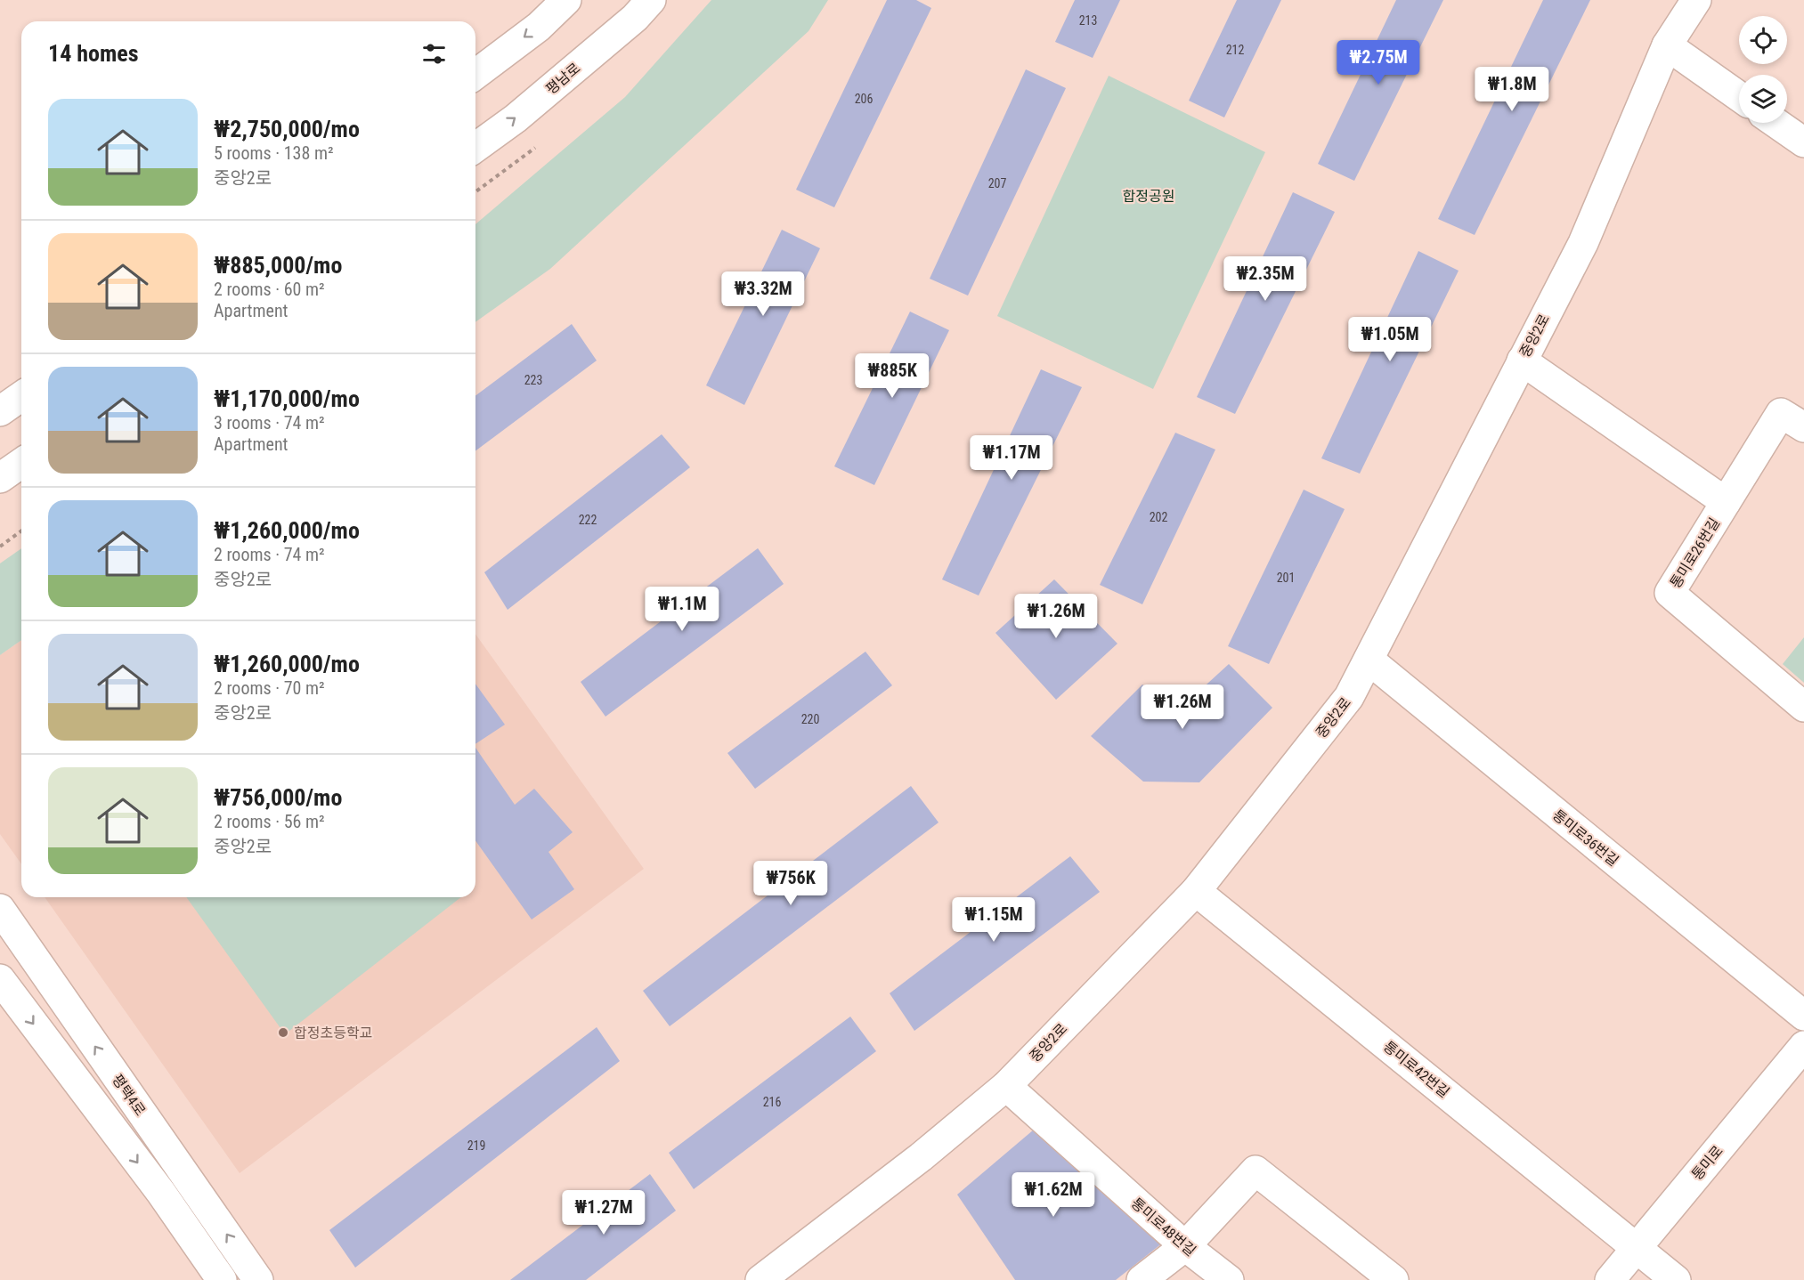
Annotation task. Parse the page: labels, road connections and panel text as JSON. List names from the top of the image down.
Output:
{
  "streets": {
    "street": [
      "평남로",
      "중앙2로",
      "통미로26번길",
      "통미로36번길",
      "통미로42번길",
      "평택4로",
      "통미로",
      "통미로48번길"
    ]
  },
  "crossings": [
    ["중앙2로", "통미로36번길"],
    ["중앙2로", "통미로42번길"],
    ["중앙2로", "통미로48번길"],
    ["통미로42번길", "통미로"]
  ],
  "parks": ["합정공원"],
  "places": ["합정초등학교"],
  "house_numbers": [
    "213",
    "212",
    "206",
    "207",
    "223",
    "202",
    "222",
    "201",
    "220",
    "216",
    "219"
  ],
  "page": {
    "heading": "14 homes",
    "price": [
      "₩2.75M",
      "₩1.8M",
      "₩2.35M",
      "₩3.32M",
      "₩1.05M",
      "₩885K",
      "₩1.17M",
      "₩1.1M",
      "₩1.26M",
      "₩1.26M",
      "₩756K",
      "₩1.15M",
      "₩1.62M",
      "₩1.27M"
    ],
    "list": [
      {
        "name": "₩2,750,000/mo",
        "note": "5 rooms · 138 m² · 중앙2로"
      },
      {
        "name": "₩885,000/mo",
        "note": "2 rooms · 60 m² · Apartment"
      },
      {
        "name": "₩1,170,000/mo",
        "note": "3 rooms · 74 m² · Apartment"
      },
      {
        "name": "₩1,260,000/mo",
        "note": "2 rooms · 74 m² · 중앙2로"
      },
      {
        "name": "₩1,260,000/mo",
        "note": "2 rooms · 70 m² · 중앙2로"
      },
      {
        "name": "₩756,000/mo",
        "note": "2 rooms · 56 m² · 중앙2로"
      }
    ]
  }
}
